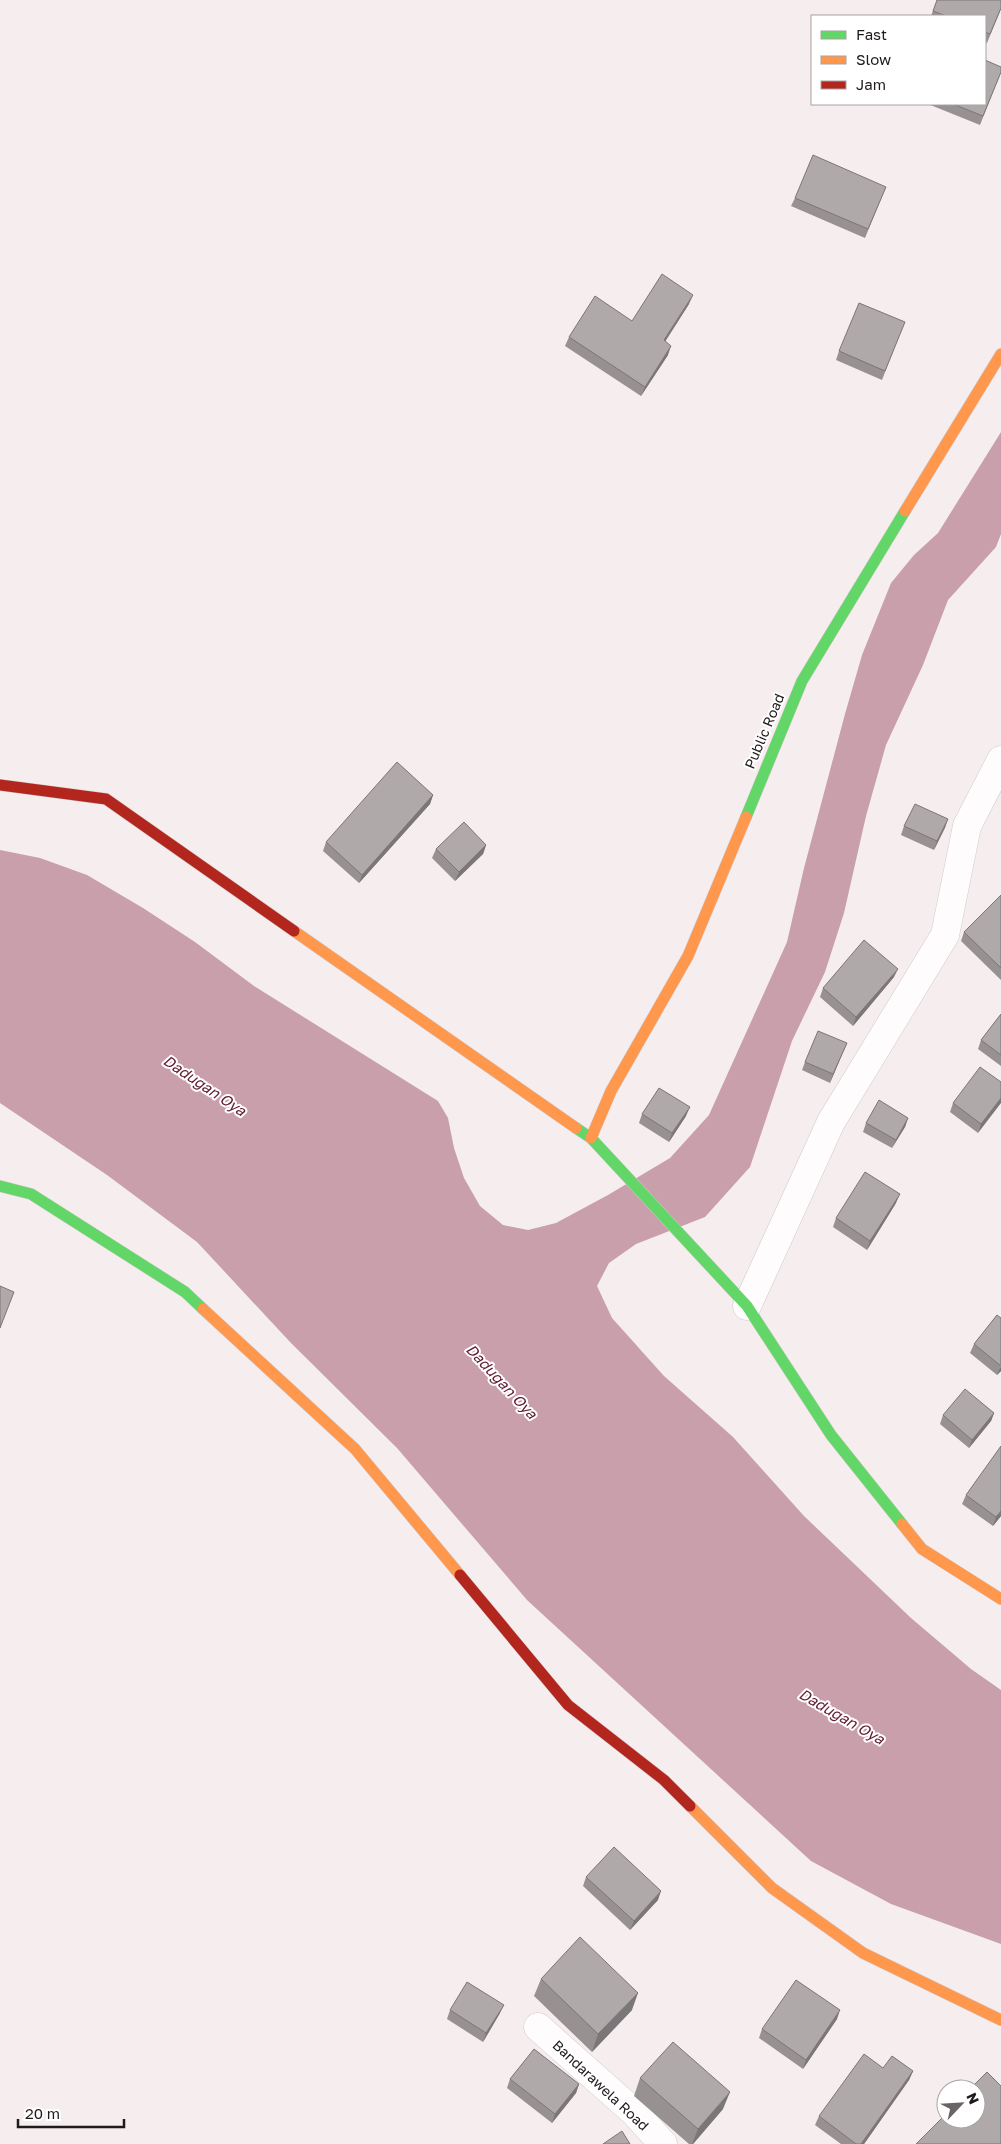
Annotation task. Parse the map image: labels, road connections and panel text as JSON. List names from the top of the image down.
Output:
{
  "streets": {
    "street": ["Public Road", "Bandarawela Road"]
  },
  "water": ["Dadugan Oya"],
  "legend": ["Fast", "Slow", "Jam"],
  "scale_bar": "20 m",
  "north": "top right"
}
